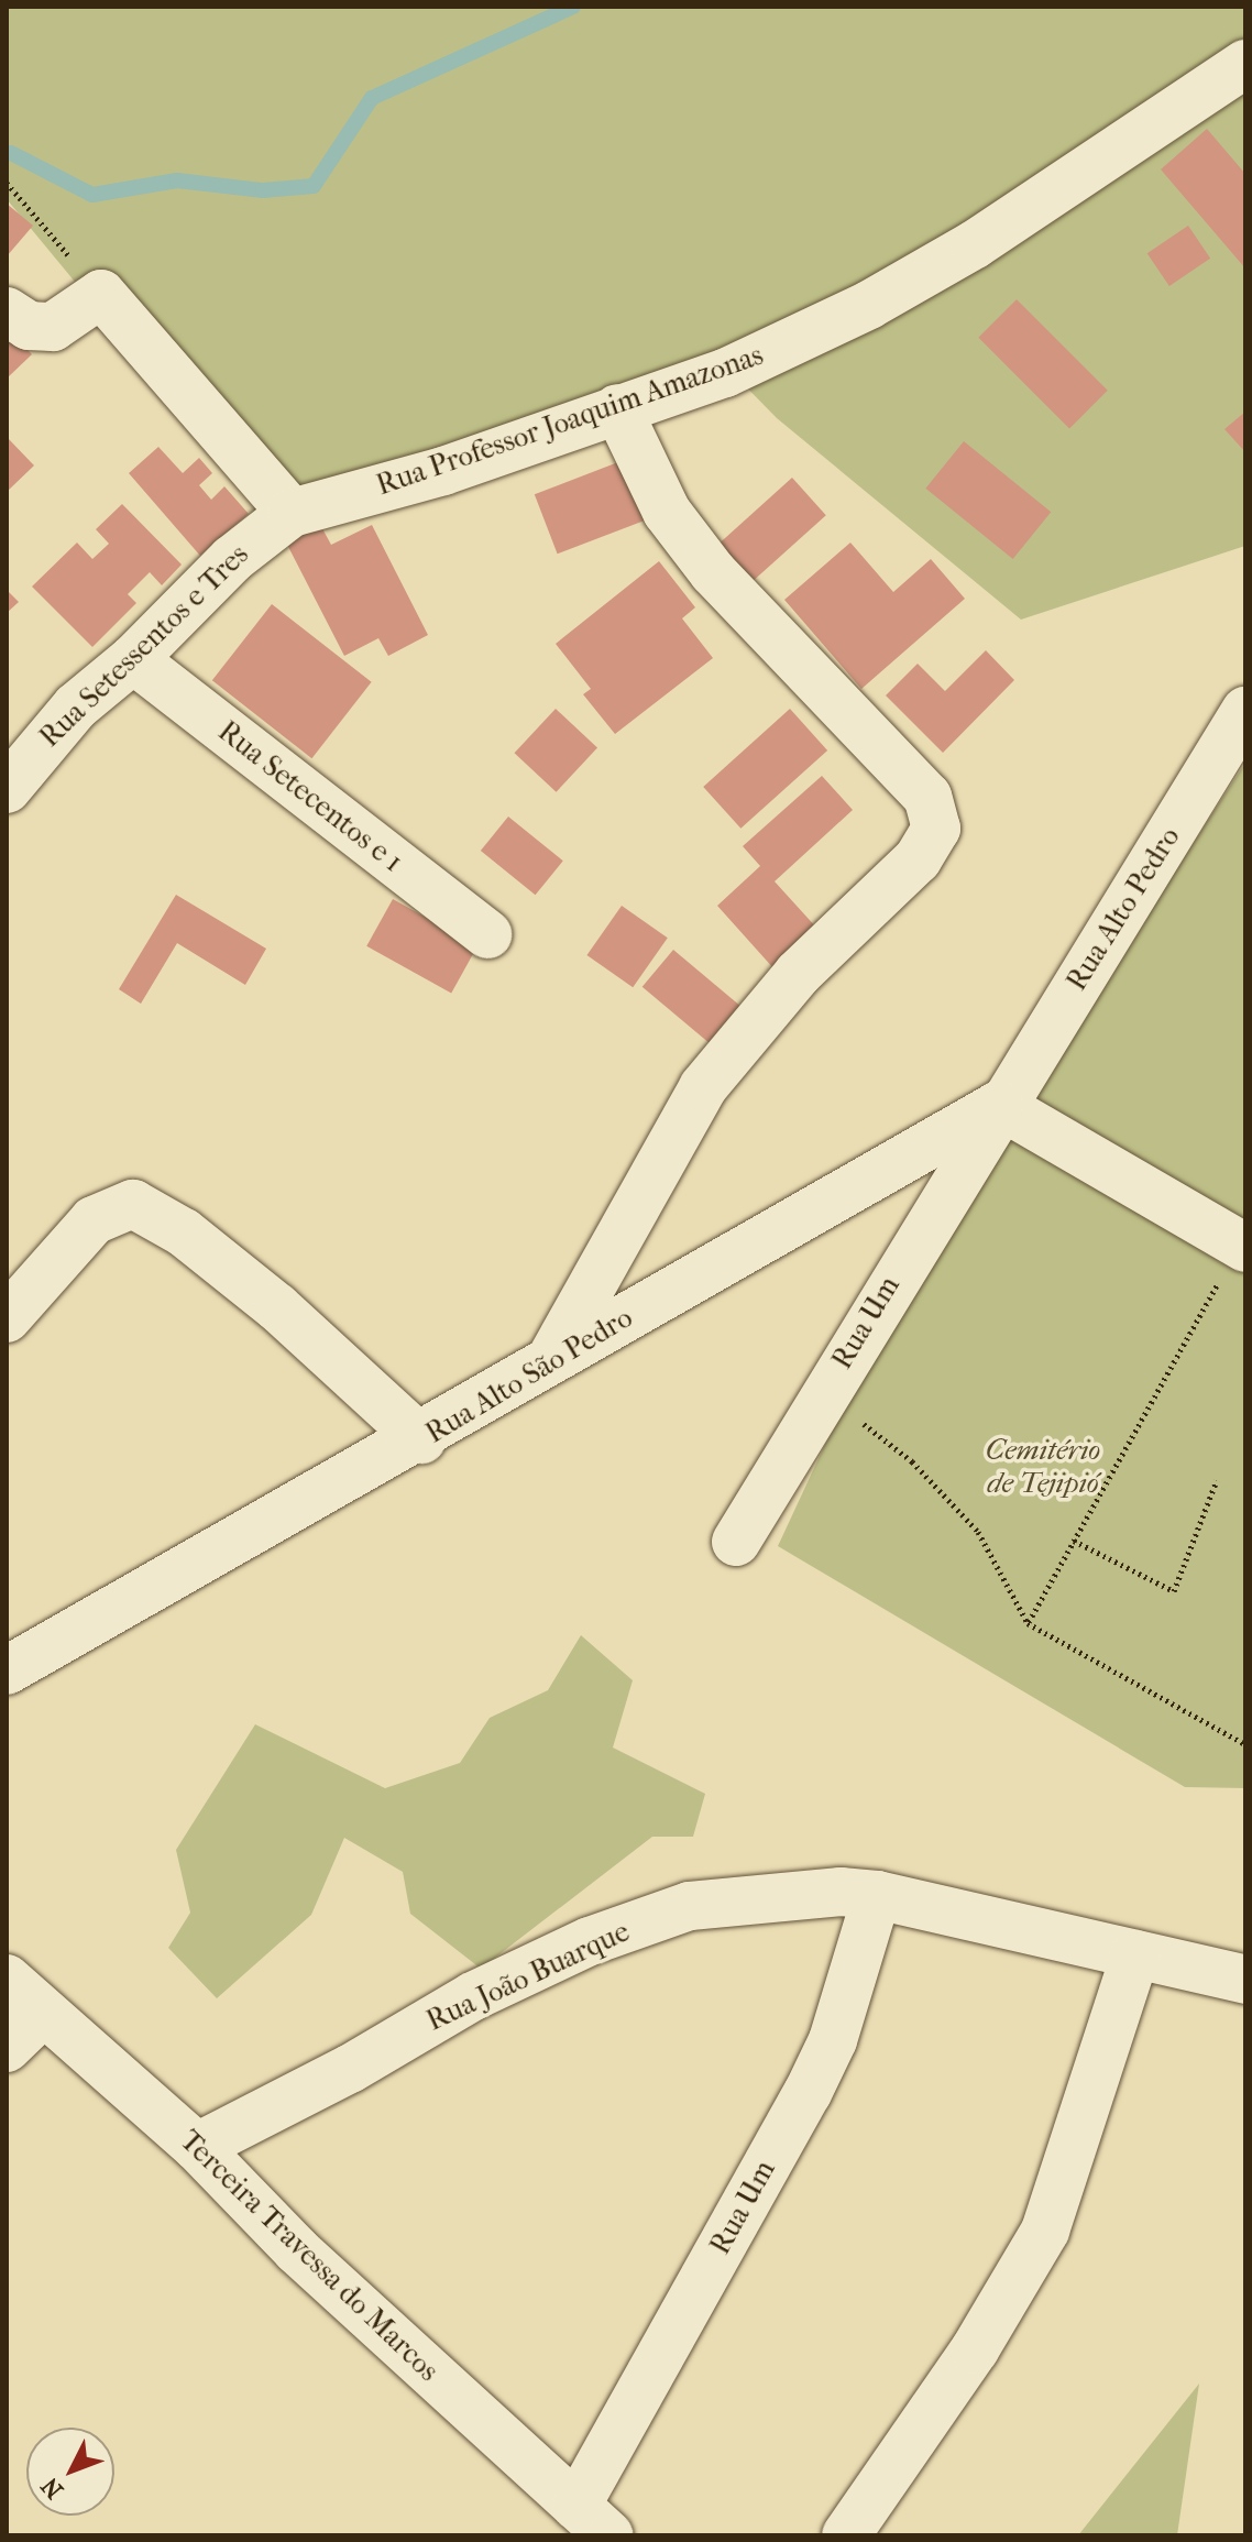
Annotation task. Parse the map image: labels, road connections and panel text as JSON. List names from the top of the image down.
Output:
{
  "streets": {
    "street": [
      "Rua Professor Joaquim Amazonas",
      "Rua Setessentos e Tres",
      "Rua Setecentos e 1",
      "Rua Alto Pedro",
      "Rua Um",
      "Rua Alto São Pedro",
      "Rua João Buarque",
      "Terceira Travessa do Marcos"
    ]
  },
  "crossings": [
    ["Rua Professor Joaquim Amazonas", "Rua Setessentos e Tres"],
    ["Rua Setessentos e Tres", "Rua Setecentos e 1"],
    ["Rua Alto Pedro", "Rua Um"],
    ["Rua Alto Pedro", "Rua Alto São Pedro"],
    ["Rua Um", "Rua Alto São Pedro"],
    ["Rua Um", "Rua João Buarque"],
    ["Rua Um", "Terceira Travessa do Marcos"],
    ["Rua João Buarque", "Terceira Travessa do Marcos"]
  ],
  "parks": ["Cemitério de Tejipió"],
  "north": "bottom left"
}
